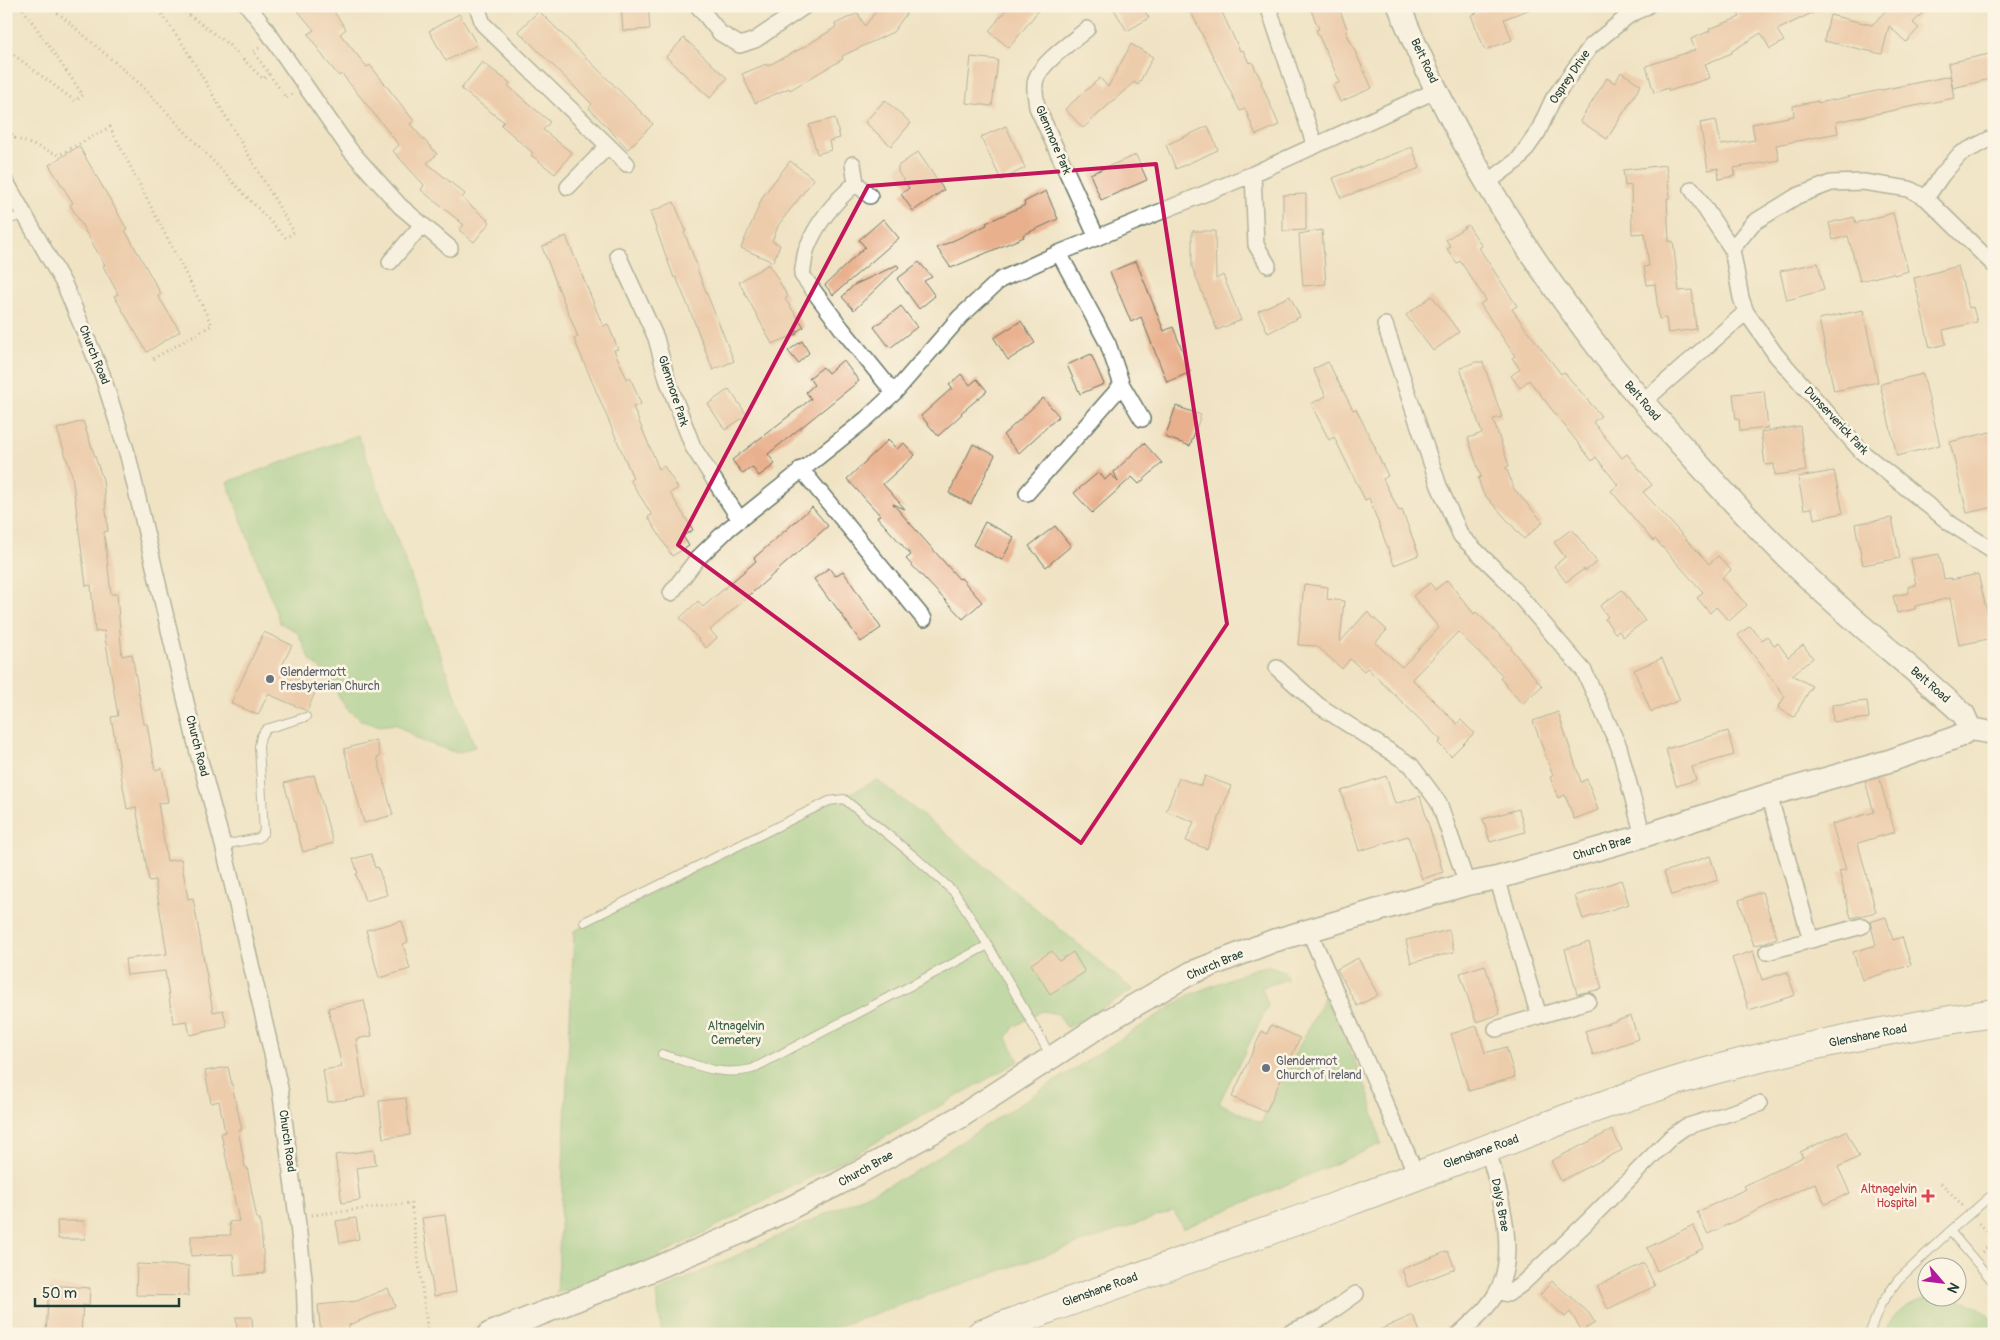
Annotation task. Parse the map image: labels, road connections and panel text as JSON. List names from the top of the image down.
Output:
{
  "streets": {
    "highway": ["Glenshane Road"],
    "main road": ["Belt Road", "Church Brae"],
    "street": [
      "Osprey Drive",
      "Glenmore Park",
      "Church Road",
      "Dunserverick Park",
      "Daly's Brae"
    ]
  },
  "crossings": [
    ["Belt Road", "Osprey Drive"],
    ["Belt Road", "Church Brae"],
    ["Glenshane Road", "Daly's Brae"]
  ],
  "parks": ["Altnagelvin Cemetery"],
  "places": {
    "other": ["Glendermott Presbyterian Church", "Glendermot Church of Ireland"],
    "health": ["Altnagelvin Hospital"]
  },
  "scale_bar": "50 m",
  "north": "bottom right"
}
